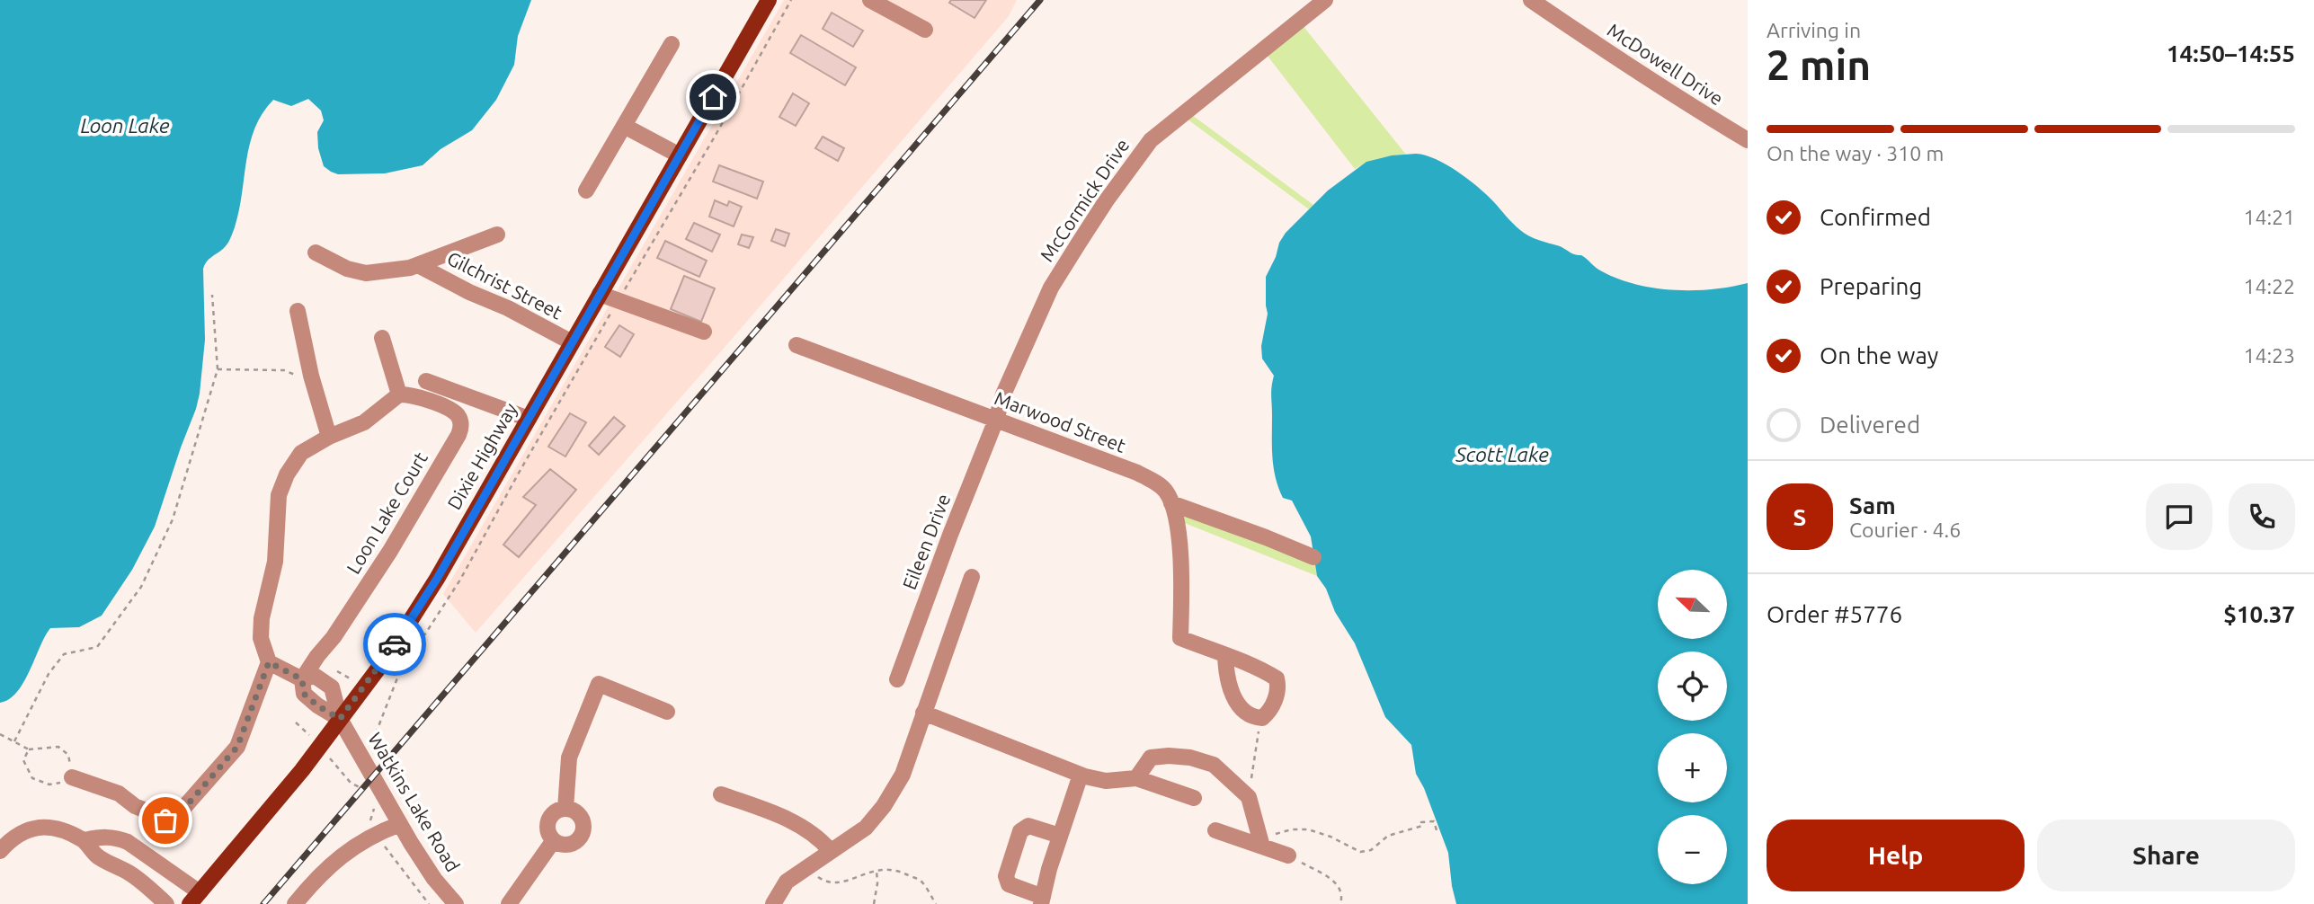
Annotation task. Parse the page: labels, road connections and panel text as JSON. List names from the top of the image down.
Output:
{
  "streets": {
    "main road": ["Dixie Highway"],
    "street": [
      "McDowell Drive",
      "McCormick Drive",
      "Gilchrist Street",
      "Marwood Street",
      "Loon Lake Court",
      "Eileen Drive",
      "Watkins Lake Road"
    ]
  },
  "crossings": [
    ["McCormick Drive", "Marwood Street"],
    ["McCormick Drive", "Eileen Drive"],
    ["Gilchrist Street", "Dixie Highway"],
    ["Marwood Street", "Eileen Drive"],
    ["Dixie Highway", "Watkins Lake Road"],
    ["Loon Lake Court", "Watkins Lake Road"]
  ],
  "water": ["Loon Lake", "Scott Lake"],
  "north": "top left",
  "page": {
    "heading": ["2 min", "Arriving in", "14:50–14:55"],
    "panel": [
      "Sam",
      "Courier · 4.6",
      "Order #5776",
      "$10.37"
    ],
    "bar": "On the way · 310 m",
    "list": [
      ["Confirmed", "14:21"],
      ["Preparing", "14:22"],
      ["On the way", "14:23"],
      "Delivered"
    ],
    "round": "S",
    "map_buttons": ["+", "−"],
    "buttons": ["Help", "Share"]
  }
}
